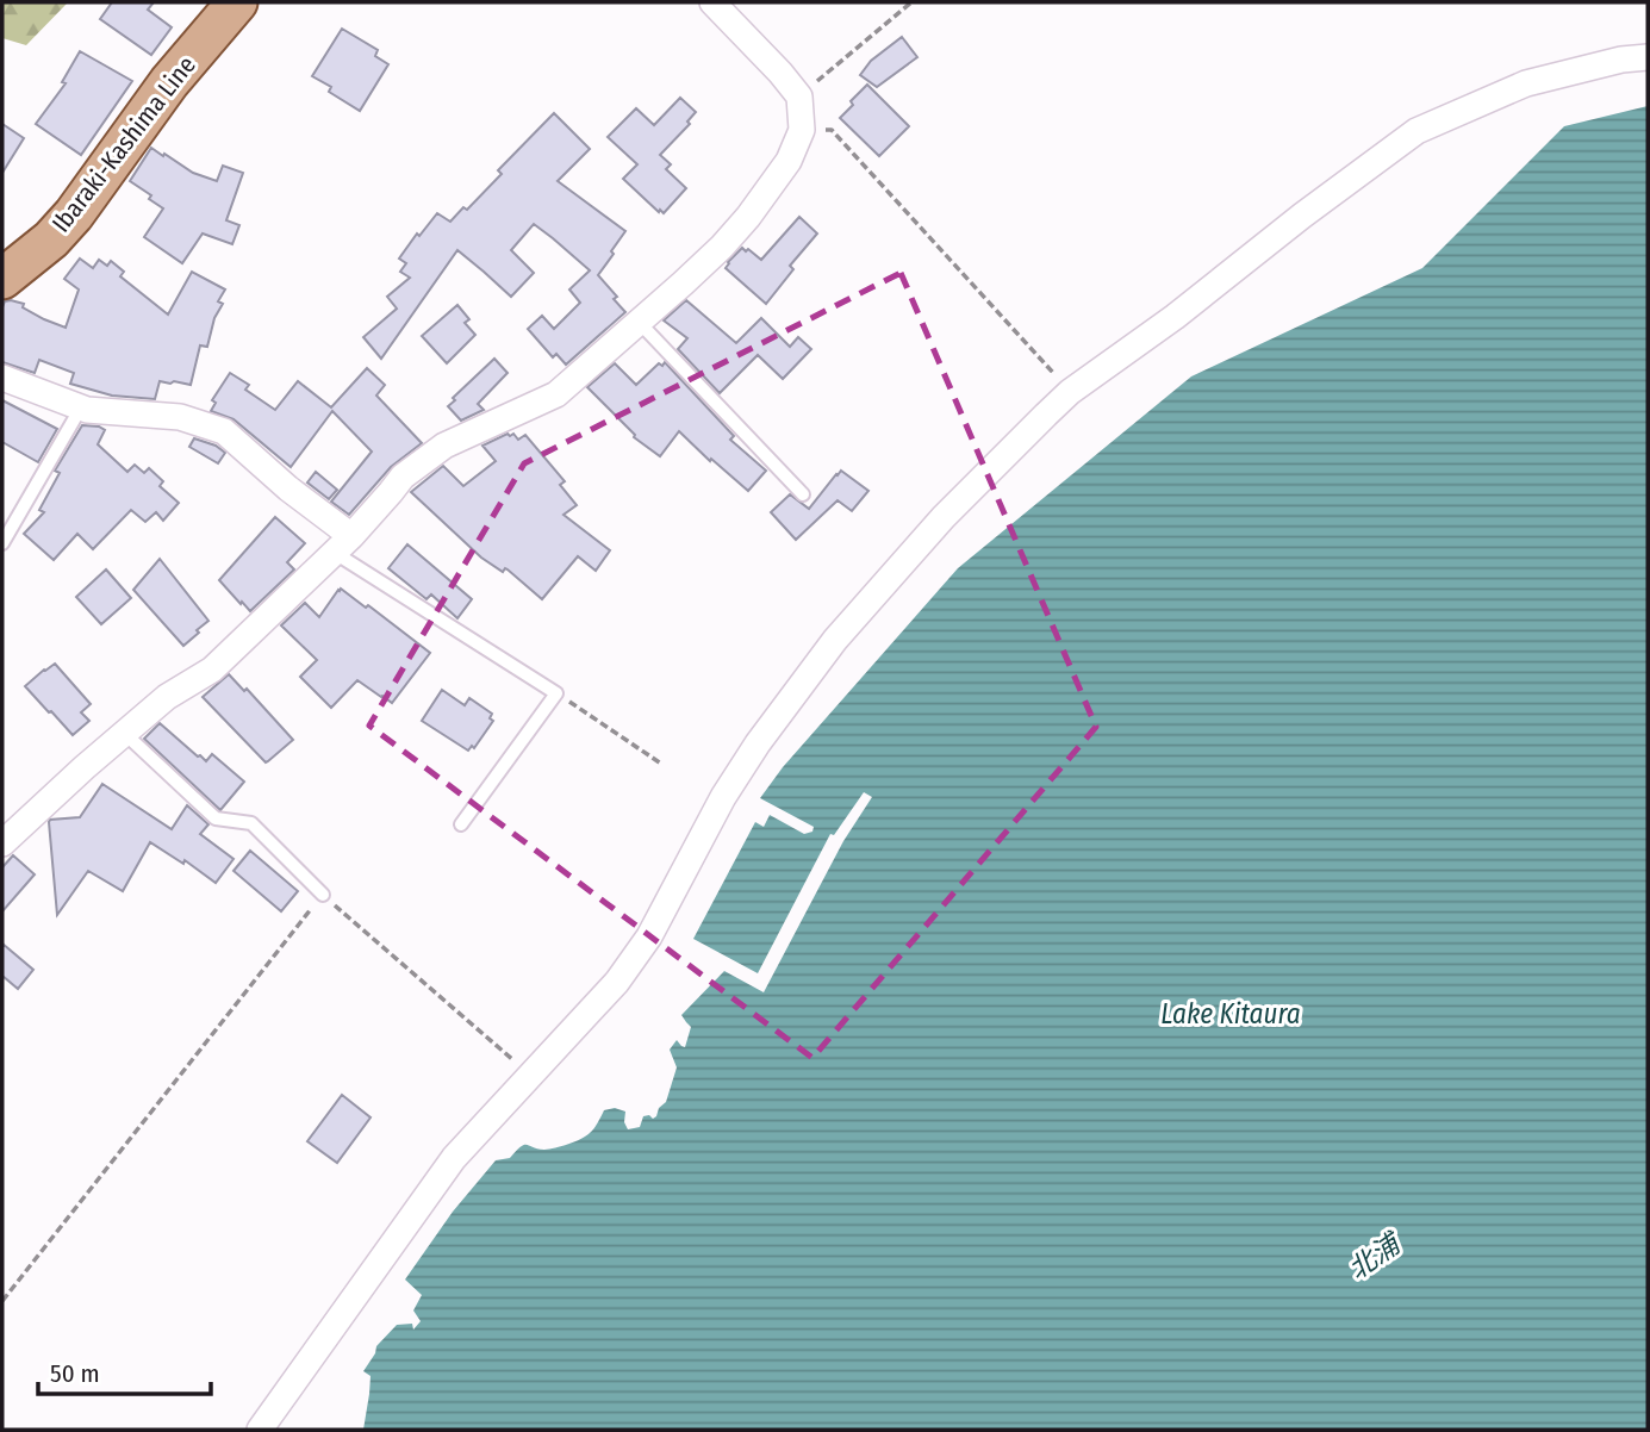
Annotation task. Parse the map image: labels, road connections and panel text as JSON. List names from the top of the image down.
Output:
{
  "streets": {
    "main road": ["Ibaraki-Kashima Line"]
  },
  "water": ["Lake Kitaura", "北浦"],
  "scale_bar": "50 m"
}
